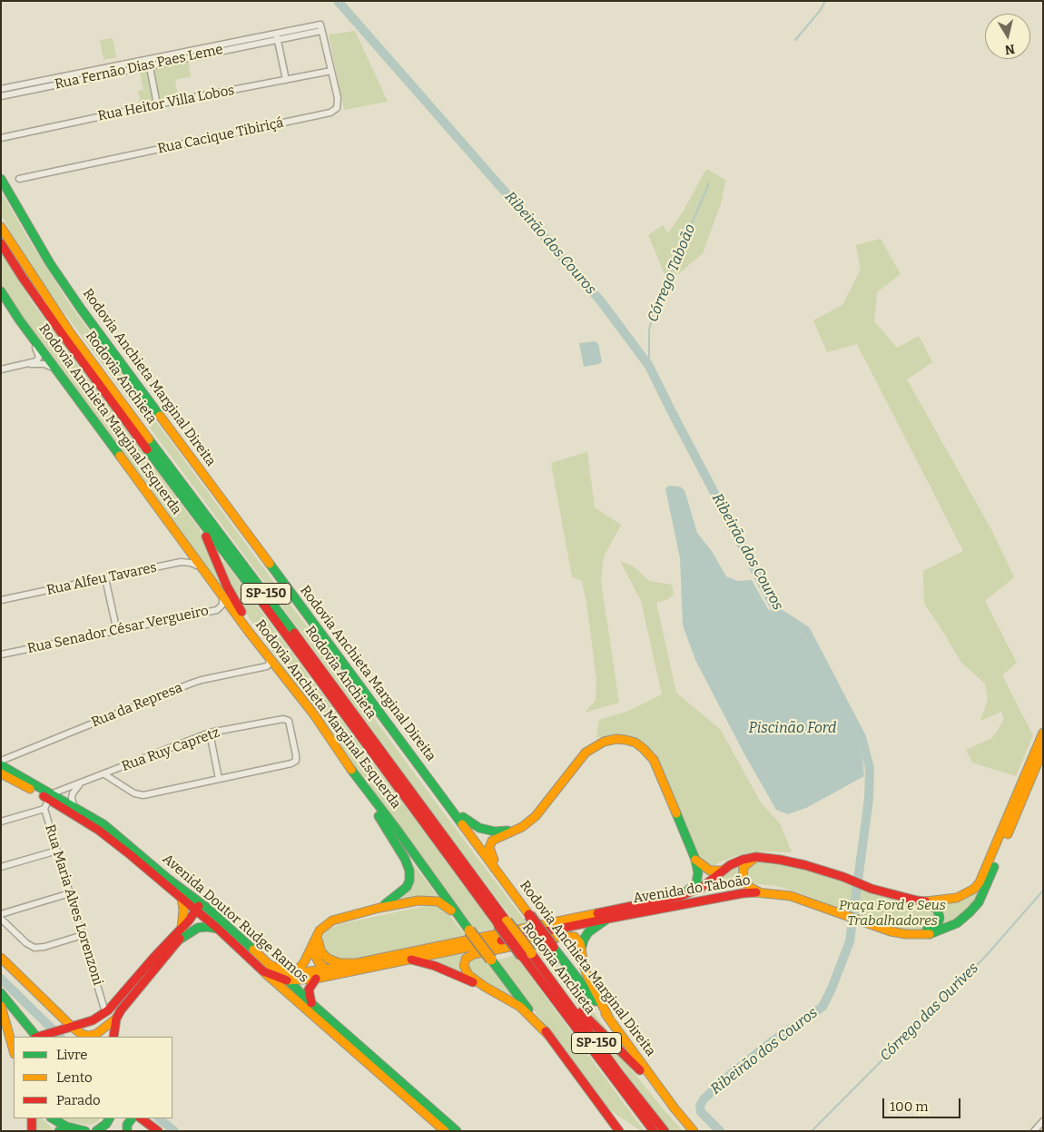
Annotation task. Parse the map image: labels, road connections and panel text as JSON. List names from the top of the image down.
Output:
{
  "streets": {
    "main road": [
      "Rodovia Anchieta",
      "Rodovia Anchieta Marginal Direita",
      "Rodovia Anchieta Marginal Esquerda",
      "SP-150",
      "Avenida do Taboão",
      "Avenida Doutor Rudge Ramos"
    ],
    "street": [
      "Rua Fernão Dias Paes Leme",
      "Rua Heitor Villa Lobos",
      "Rua Cacique Tibiriçá",
      "Rua Alfeu Tavares",
      "Rua Senador César Vergueiro",
      "Rua da Represa",
      "Rua Ruy Capretz",
      "Rua Maria Alves Lorenzoni"
    ]
  },
  "crossings": [
    ["Rua Fernão Dias Paes Leme", "Rua Cacique Tibiriçá"],
    ["Rua Heitor Villa Lobos", "Rua Cacique Tibiriçá"],
    ["Rodovia Anchieta Marginal Esquerda", "Rua Alfeu Tavares"],
    ["Rodovia Anchieta Marginal Esquerda", "Rua Senador César Vergueiro"],
    ["Rodovia Anchieta Marginal Esquerda", "Rua da Represa"],
    ["Rua Ruy Capretz", "Rua Maria Alves Lorenzoni"],
    ["Rua Ruy Capretz", "Avenida Doutor Rudge Ramos"],
    ["Avenida do Taboão", "Avenida Doutor Rudge Ramos"],
    ["Rua Maria Alves Lorenzoni", "Avenida Doutor Rudge Ramos"]
  ],
  "water": [
    "Ribeirão dos Couros",
    "Córrego Taboão",
    "Piscinão Ford",
    "Córrego das Ourives"
  ],
  "parks": ["Praça Ford e Seus Trabalhadores"],
  "legend": ["Livre", "Lento", "Parado"],
  "scale_bar": "100 m",
  "north": "bottom"
}
